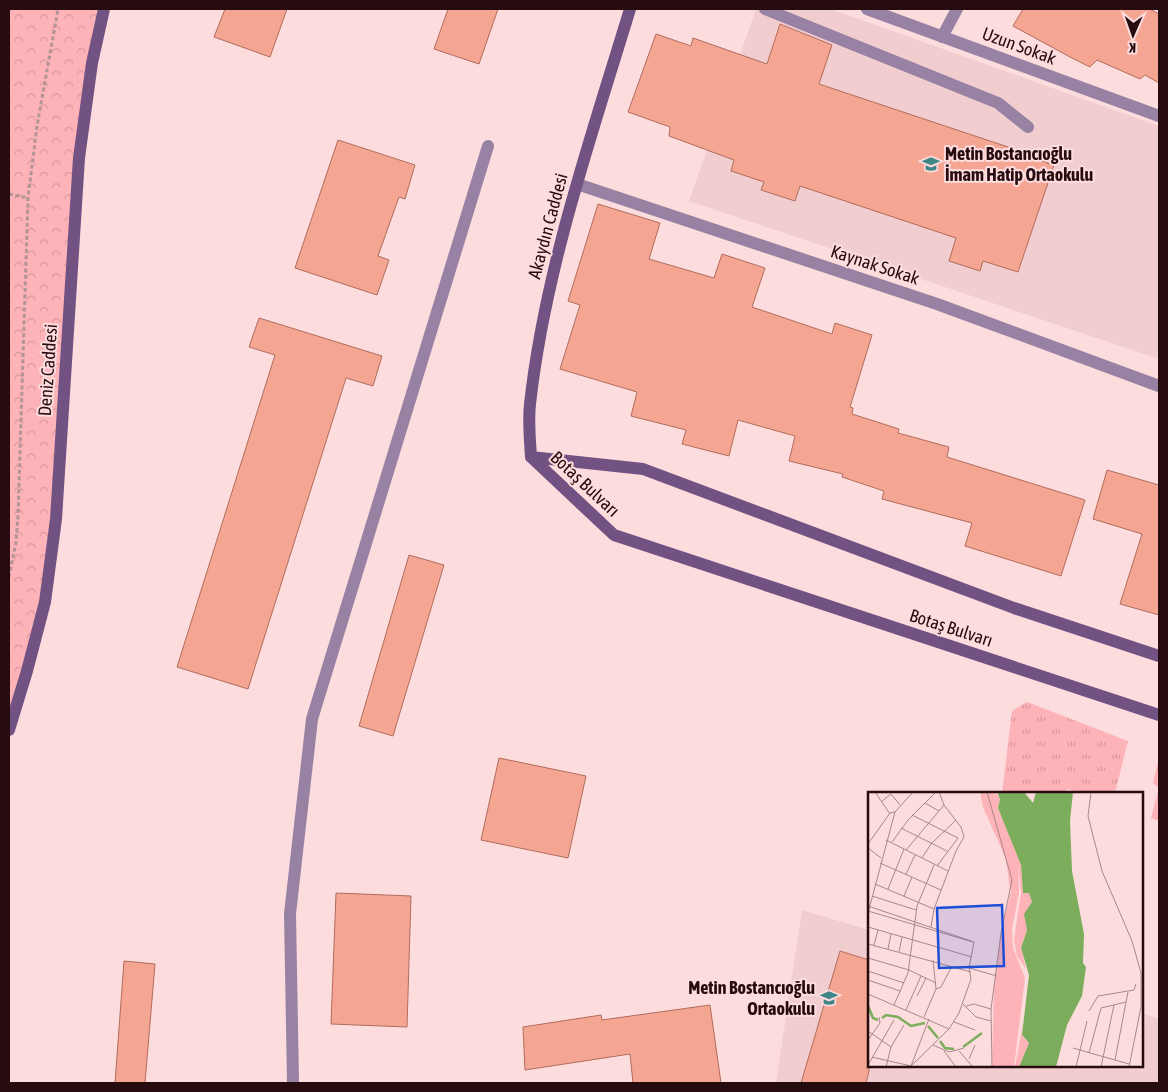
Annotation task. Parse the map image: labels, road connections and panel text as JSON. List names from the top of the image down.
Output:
{
  "streets": {
    "street": [
      "Uzun Sokak",
      "Akaydın Caddesi",
      "Kaynak Sokak",
      "Deniz Caddesi",
      "Botaş Bulvarı"
    ]
  },
  "crossings": [
    ["Akaydın Caddesi", "Kaynak Sokak"],
    ["Akaydın Caddesi", "Botaş Bulvarı"]
  ],
  "places": {
    "school or university": ["Metin Bostancıoğlu İmam Hatip Ortaokulu", "Metin Bostancıoğlu Ortaokulu"]
  },
  "north": "bottom"
}
